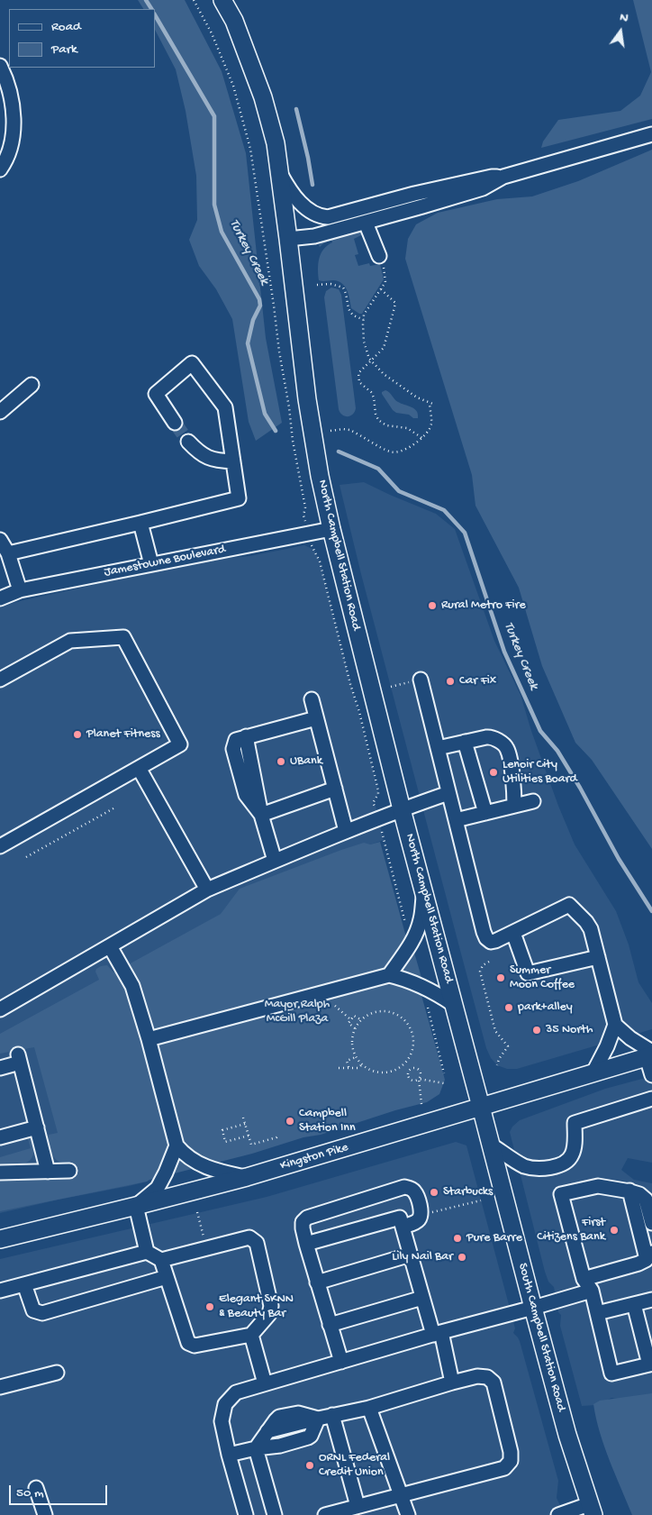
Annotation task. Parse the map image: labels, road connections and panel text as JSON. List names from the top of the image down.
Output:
{
  "streets": {
    "main road": ["North Campbell Station Road", "Kingston Pike", "South Campbell Station Road"],
    "street": ["Jamestowne Boulevard"]
  },
  "crossings": [
    ["North Campbell Station Road", "Jamestowne Boulevard"],
    ["North Campbell Station Road", "Kingston Pike"],
    ["North Campbell Station Road", "South Campbell Station Road"],
    ["Kingston Pike", "South Campbell Station Road"]
  ],
  "water": ["Turkey Creek"],
  "parks": ["Mayor Ralph McGill Plaza"],
  "places": [
    "Rural Metro Fire",
    "Car Fix",
    "Planet Fitness",
    "UBank",
    "Lenoir City Utilities Board",
    "Summer Moon Coffee",
    "park+alley",
    "35 North",
    "Campbell Station Inn",
    "Starbucks",
    "First Citizens Bank",
    "Pure Barre",
    "Lily Nail Bar",
    "Elegant SKNN & Beauty Bar",
    "ORNL Federal Credit Union"
  ],
  "legend": ["Road", "Park"],
  "scale_bar": "50 m",
  "north": "top"
}
